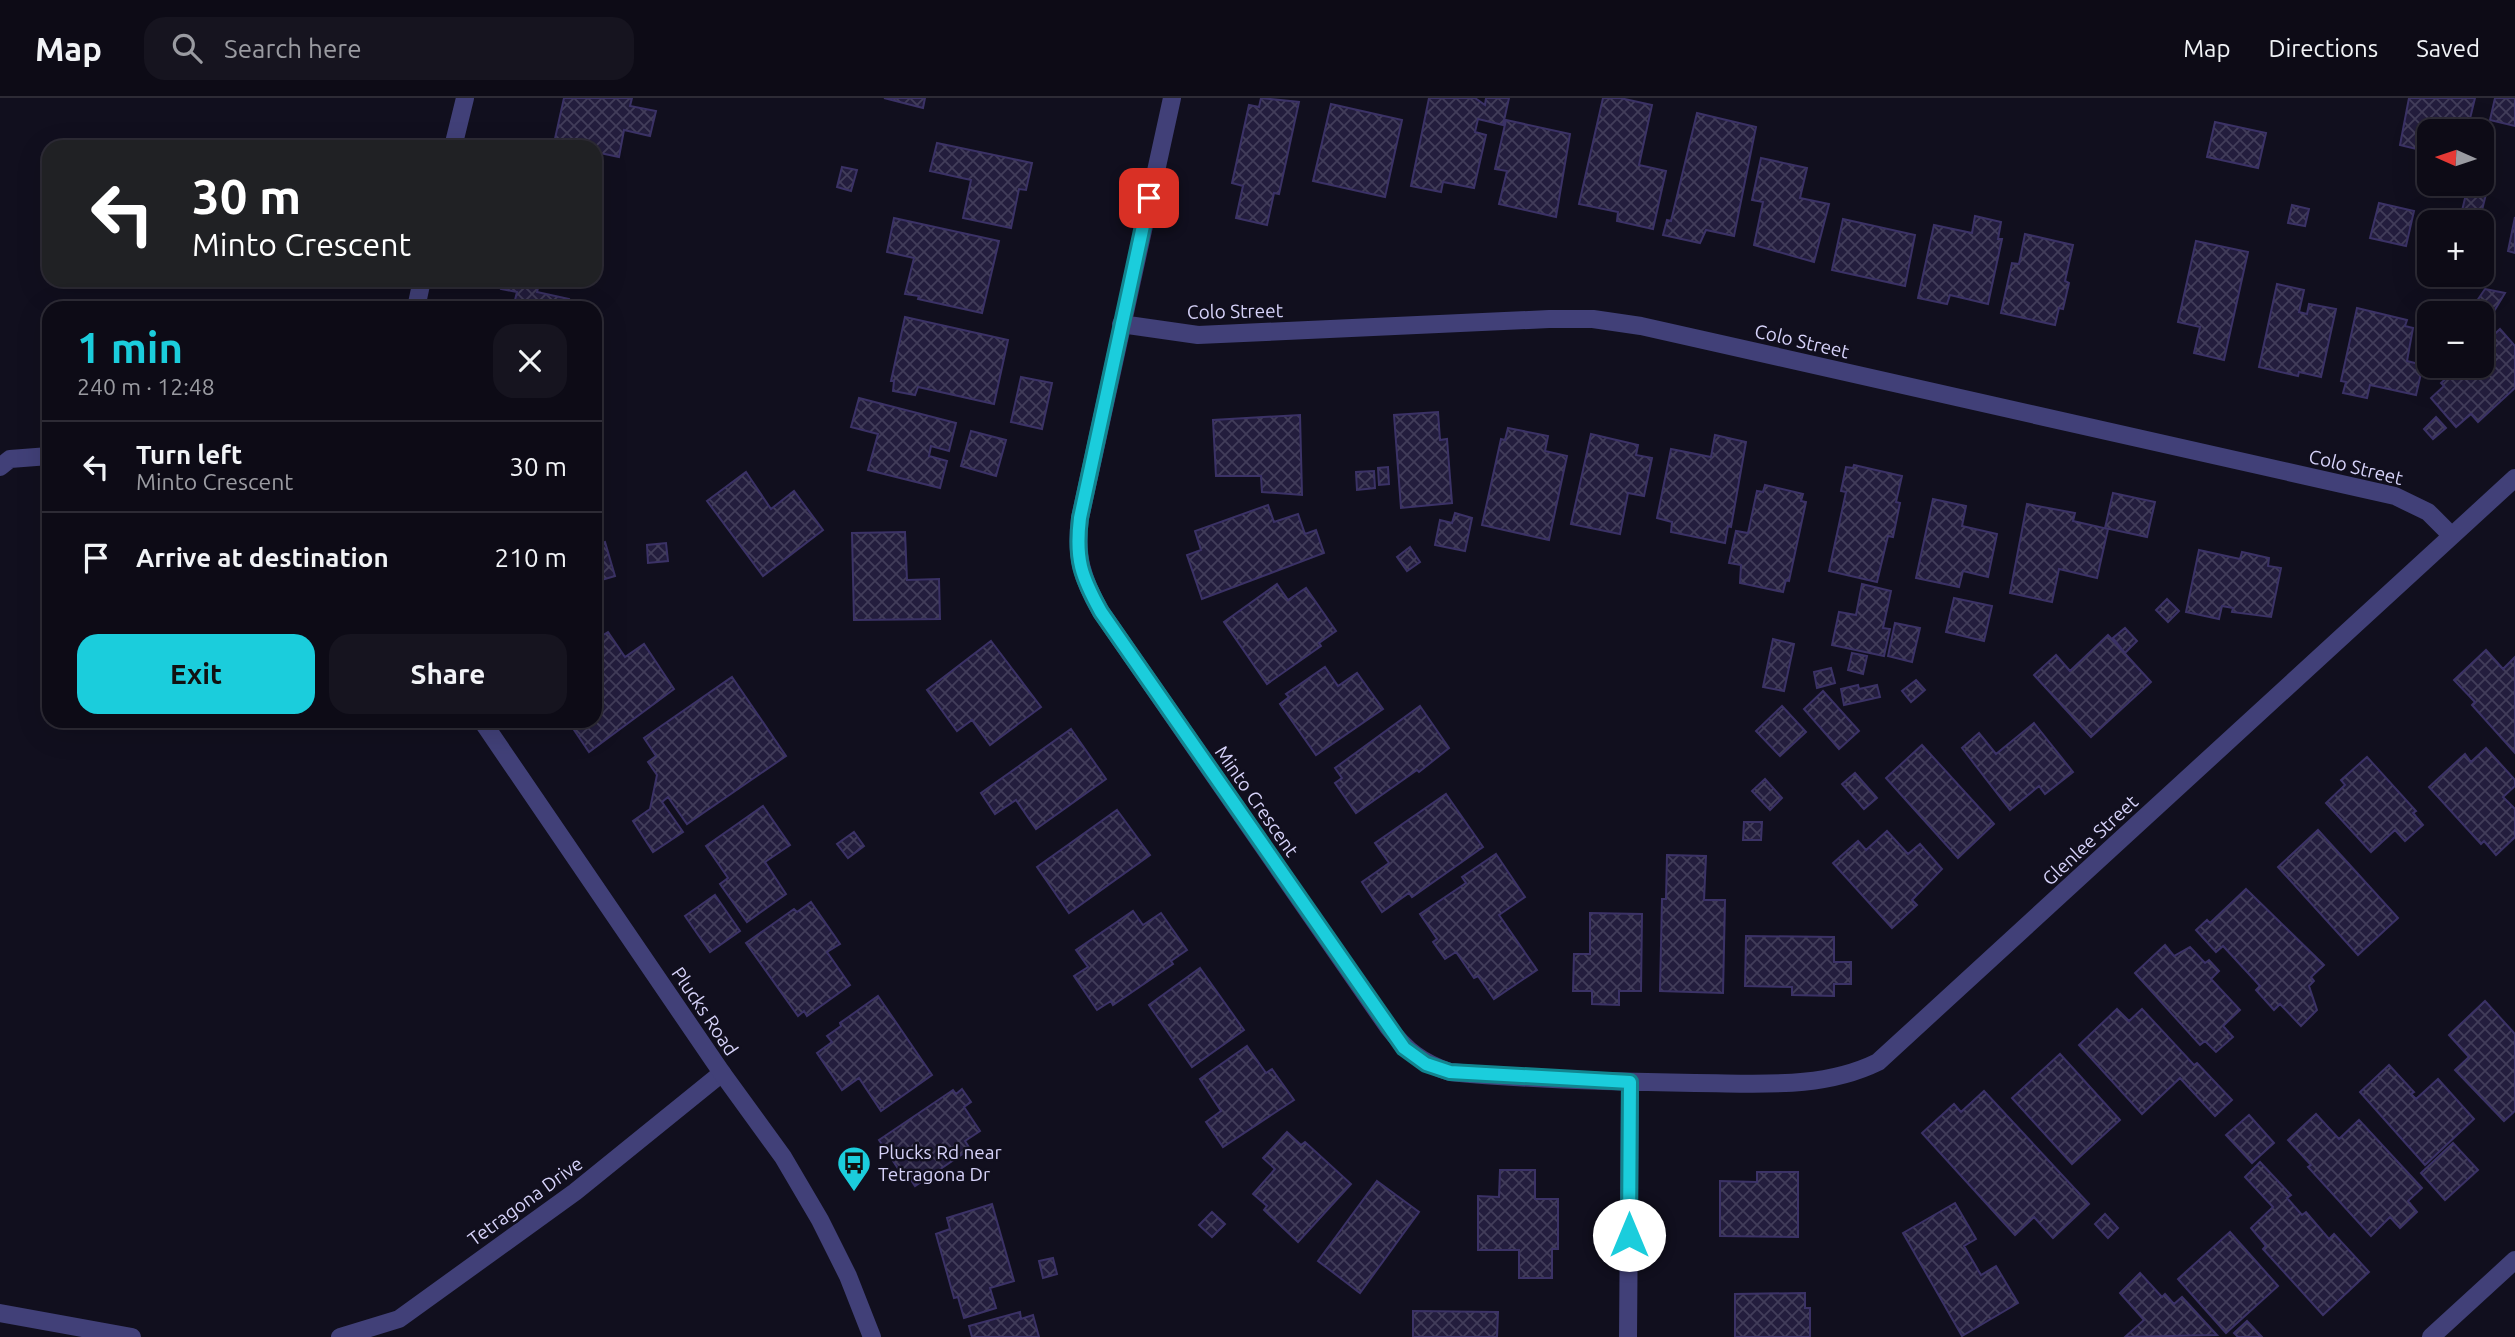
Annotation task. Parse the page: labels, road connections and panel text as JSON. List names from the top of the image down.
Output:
{
  "streets": {
    "street": [
      "Colo Street",
      "Minto Crescent",
      "Glenlee Street",
      "Plucks Road",
      "Tetragona Drive"
    ]
  },
  "crossings": [
    ["Colo Street", "Minto Crescent"],
    ["Colo Street", "Glenlee Street"],
    ["Minto Crescent", "Glenlee Street"],
    ["Plucks Road", "Tetragona Drive"]
  ],
  "places": {
    "bus stop": ["Plucks Rd near Tetragona Dr"]
  },
  "north": "left",
  "page": {
    "header": "Map",
    "search": "Search here",
    "nav": ["Map", "Directions", "Saved"],
    "map_buttons": ["+", "−"],
    "turn": ["30 m", "Minto Crescent"],
    "heading": ["1 min", "240 m · 12:48"],
    "list": [
      {
        "name": "Turn left",
        "note": "Minto Crescent",
        "value": "30 m"
      },
      {
        "name": "Arrive at destination",
        "value": "210 m"
      }
    ],
    "buttons": ["Exit", "Share"]
  }
}
